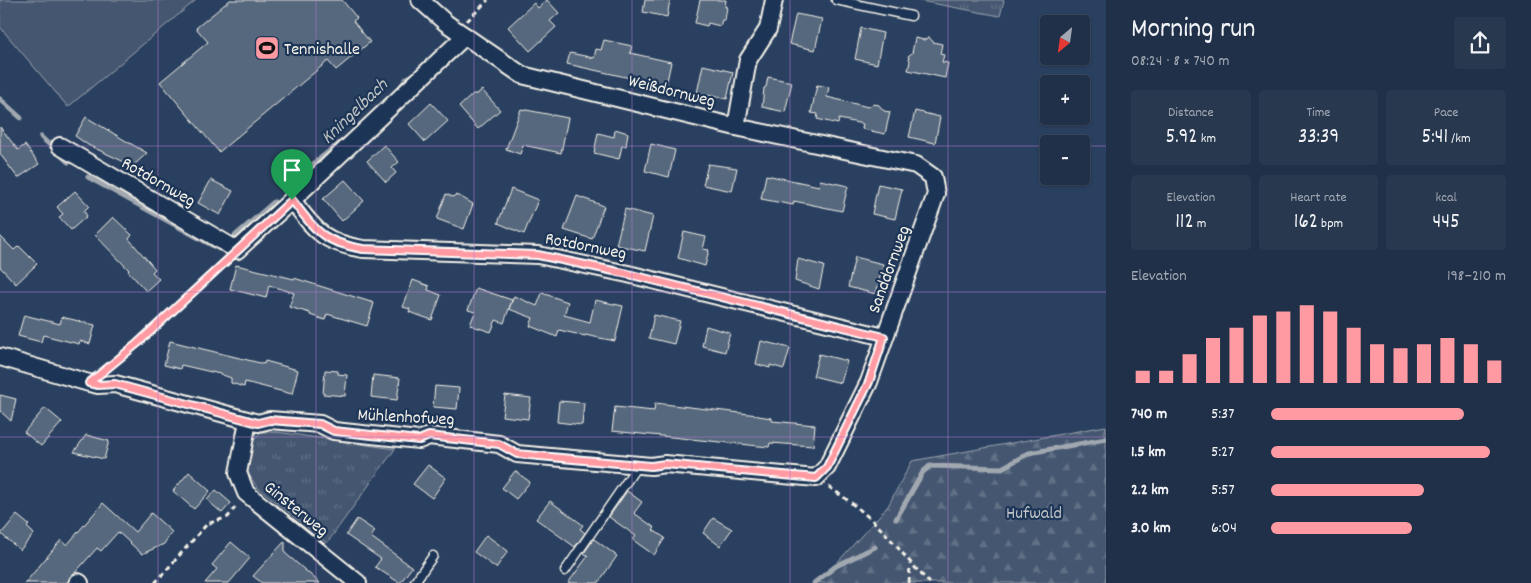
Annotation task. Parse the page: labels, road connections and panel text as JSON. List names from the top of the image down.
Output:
{
  "streets": {
    "street": [
      "Weißdornweg",
      "Rotdornweg",
      "Sanddornweg",
      "Mühlenhofweg",
      "Ginsterweg"
    ]
  },
  "crossings": [
    ["Weißdornweg", "Sanddornweg"],
    ["Rotdornweg", "Sanddornweg"],
    ["Sanddornweg", "Mühlenhofweg"],
    ["Mühlenhofweg", "Ginsterweg"]
  ],
  "water": ["Kningelbach"],
  "parks": ["Hufwald"],
  "places": {
    "sports": ["Tennishalle"]
  },
  "north": "bottom left",
  "page": {
    "heading": ["Morning run", "08:24 · 8 × 740 m"],
    "map_buttons": ["+", "−"],
    "stats": [
      ["Distance", "5.92 km"],
      ["Time", "33:39"],
      ["Pace", "5:41 /km"],
      ["Elevation", "112 m"],
      ["Heart rate", "162 bpm"],
      ["kcal", "445"]
    ],
    "chart": ["Elevation", "198–210 m"],
    "list": [
      {
        "name": "740 m",
        "note": "5:37"
      },
      {
        "name": "1.5 km",
        "note": "5:27"
      },
      {
        "name": "2.2 km",
        "note": "5:57"
      },
      {
        "name": "3.0 km",
        "note": "6:04"
      }
    ]
  }
}
